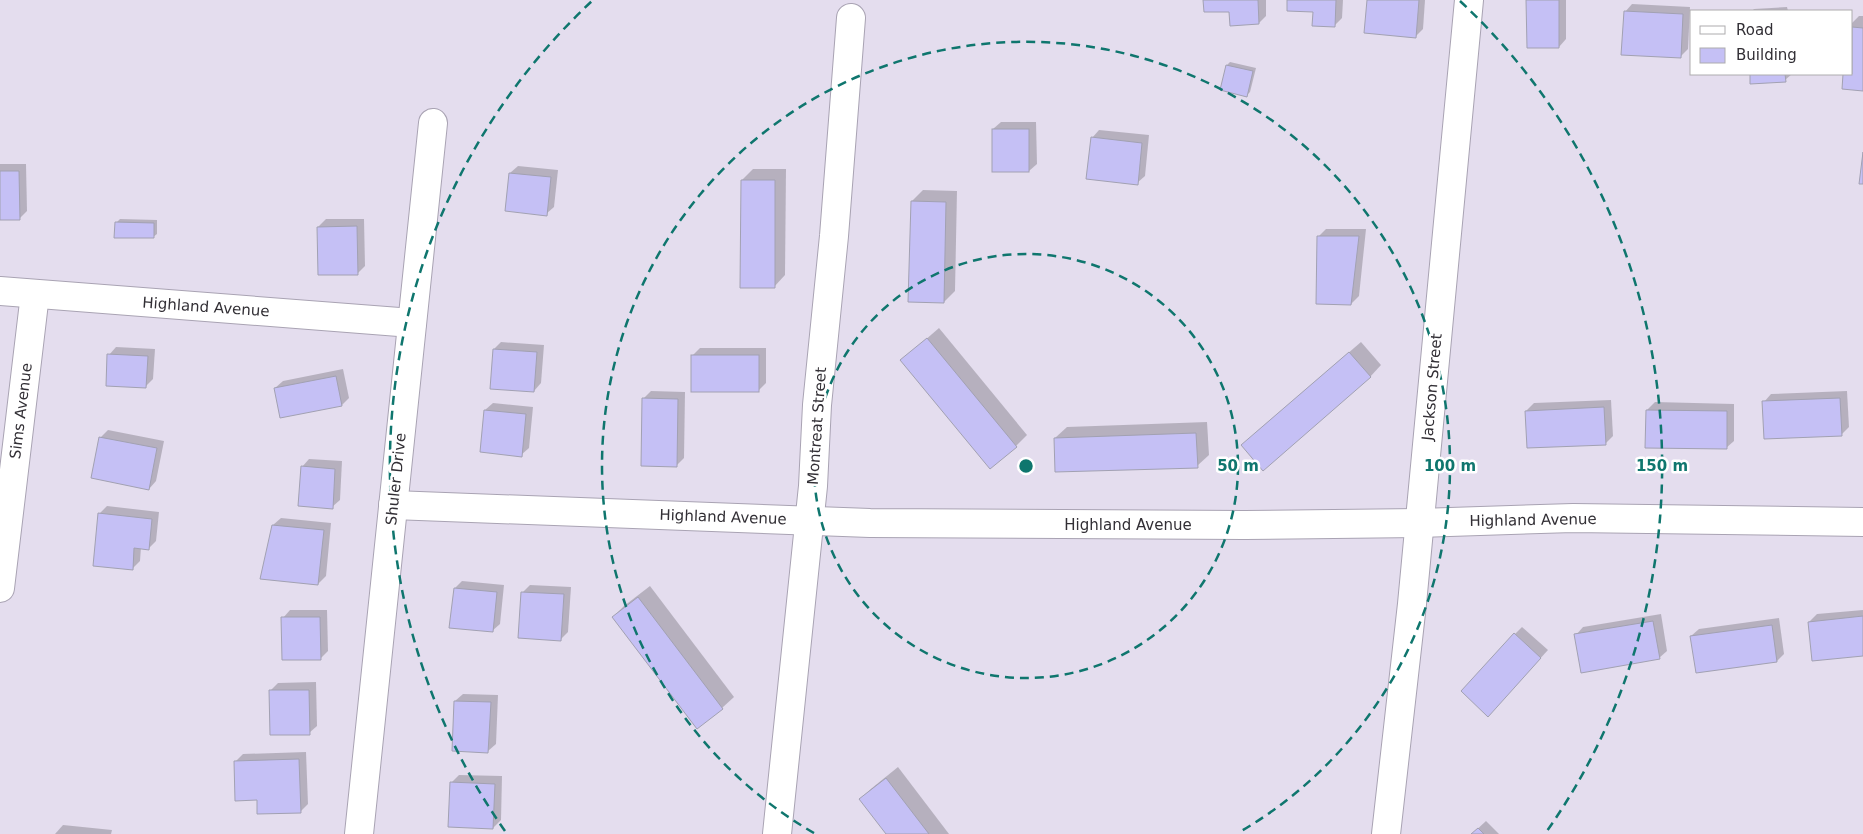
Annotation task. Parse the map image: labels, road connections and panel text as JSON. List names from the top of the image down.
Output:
{
  "streets": {
    "street": [
      "Highland Avenue",
      "Jackson Street",
      "Sims Avenue",
      "Montreat Street",
      "Shuler Drive"
    ]
  },
  "crossings": [
    ["Highland Avenue", "Jackson Street"],
    ["Highland Avenue", "Sims Avenue"],
    ["Highland Avenue", "Montreat Street"],
    ["Highland Avenue", "Shuler Drive"]
  ],
  "legend": ["Road", "Building"],
  "rings": ["50 m", "100 m", "150 m"]
}
